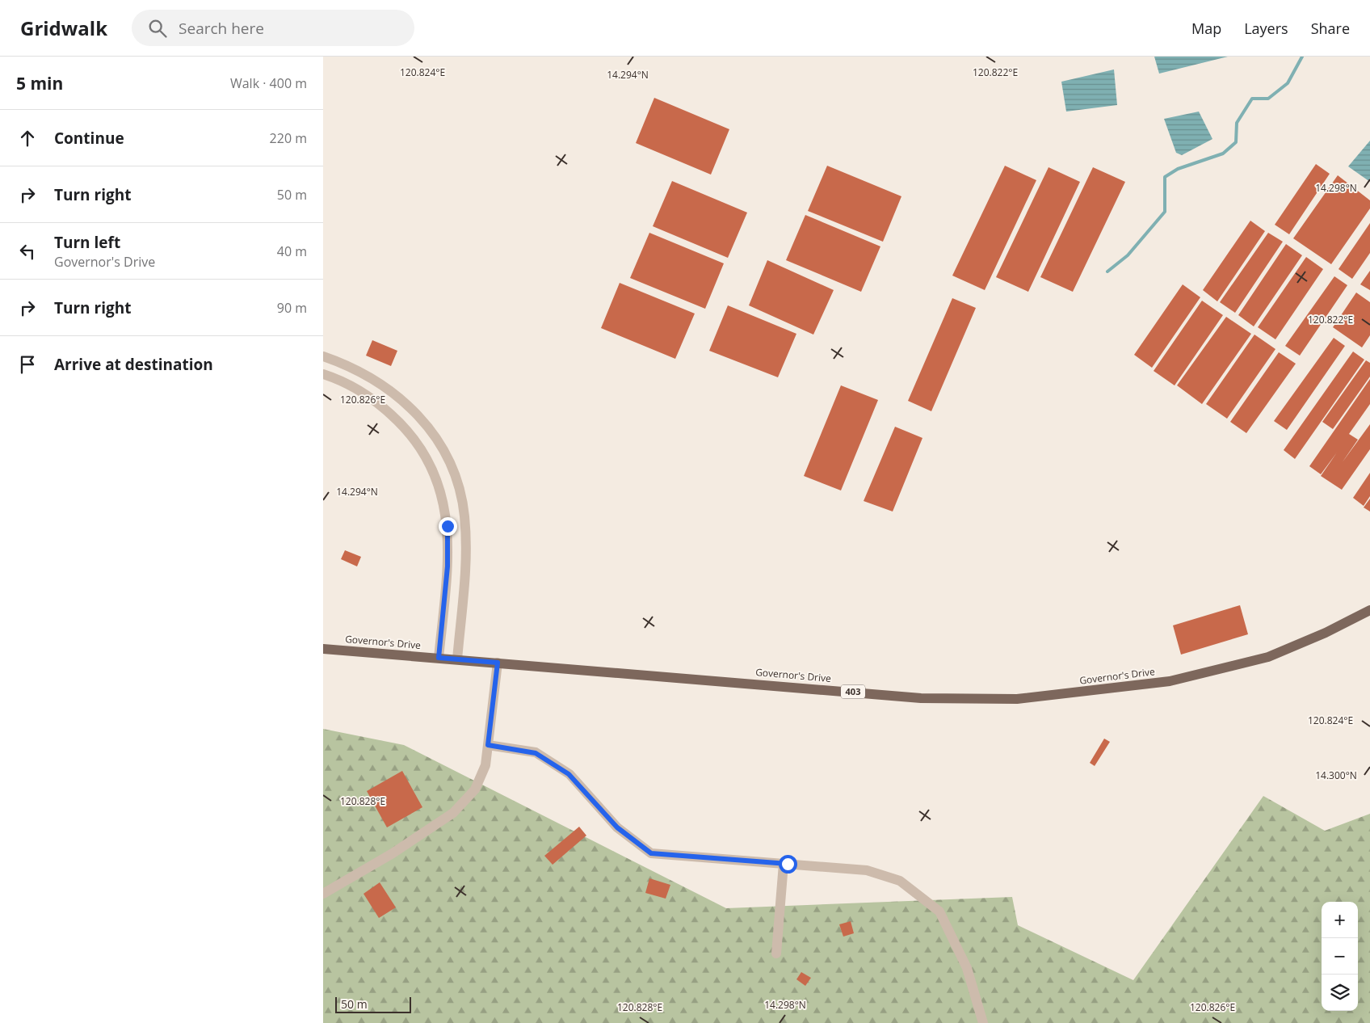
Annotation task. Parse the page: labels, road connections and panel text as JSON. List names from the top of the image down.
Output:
{
  "streets": {
    "main road": ["Governor's Drive", "403"]
  },
  "scale_bar": "50 m",
  "page": {
    "header": "Gridwalk",
    "search": "Search here",
    "nav": ["Map", "Layers", "Share"],
    "heading": ["5 min", "Walk · 400 m"],
    "list": [
      ["Continue", "220 m"],
      ["Turn right", "50 m"],
      ["Turn left", "Governor's Drive", "40 m"],
      ["Turn right", "90 m"],
      "Arrive at destination"
    ],
    "map_buttons": ["+", "−"],
    "scale": "50 m"
  },
  "coordinates": [
    "120.824°E",
    "120.822°E",
    "14.294°N",
    "14.298°N",
    "120.826°E",
    "14.300°N",
    "120.828°E"
  ]
}
